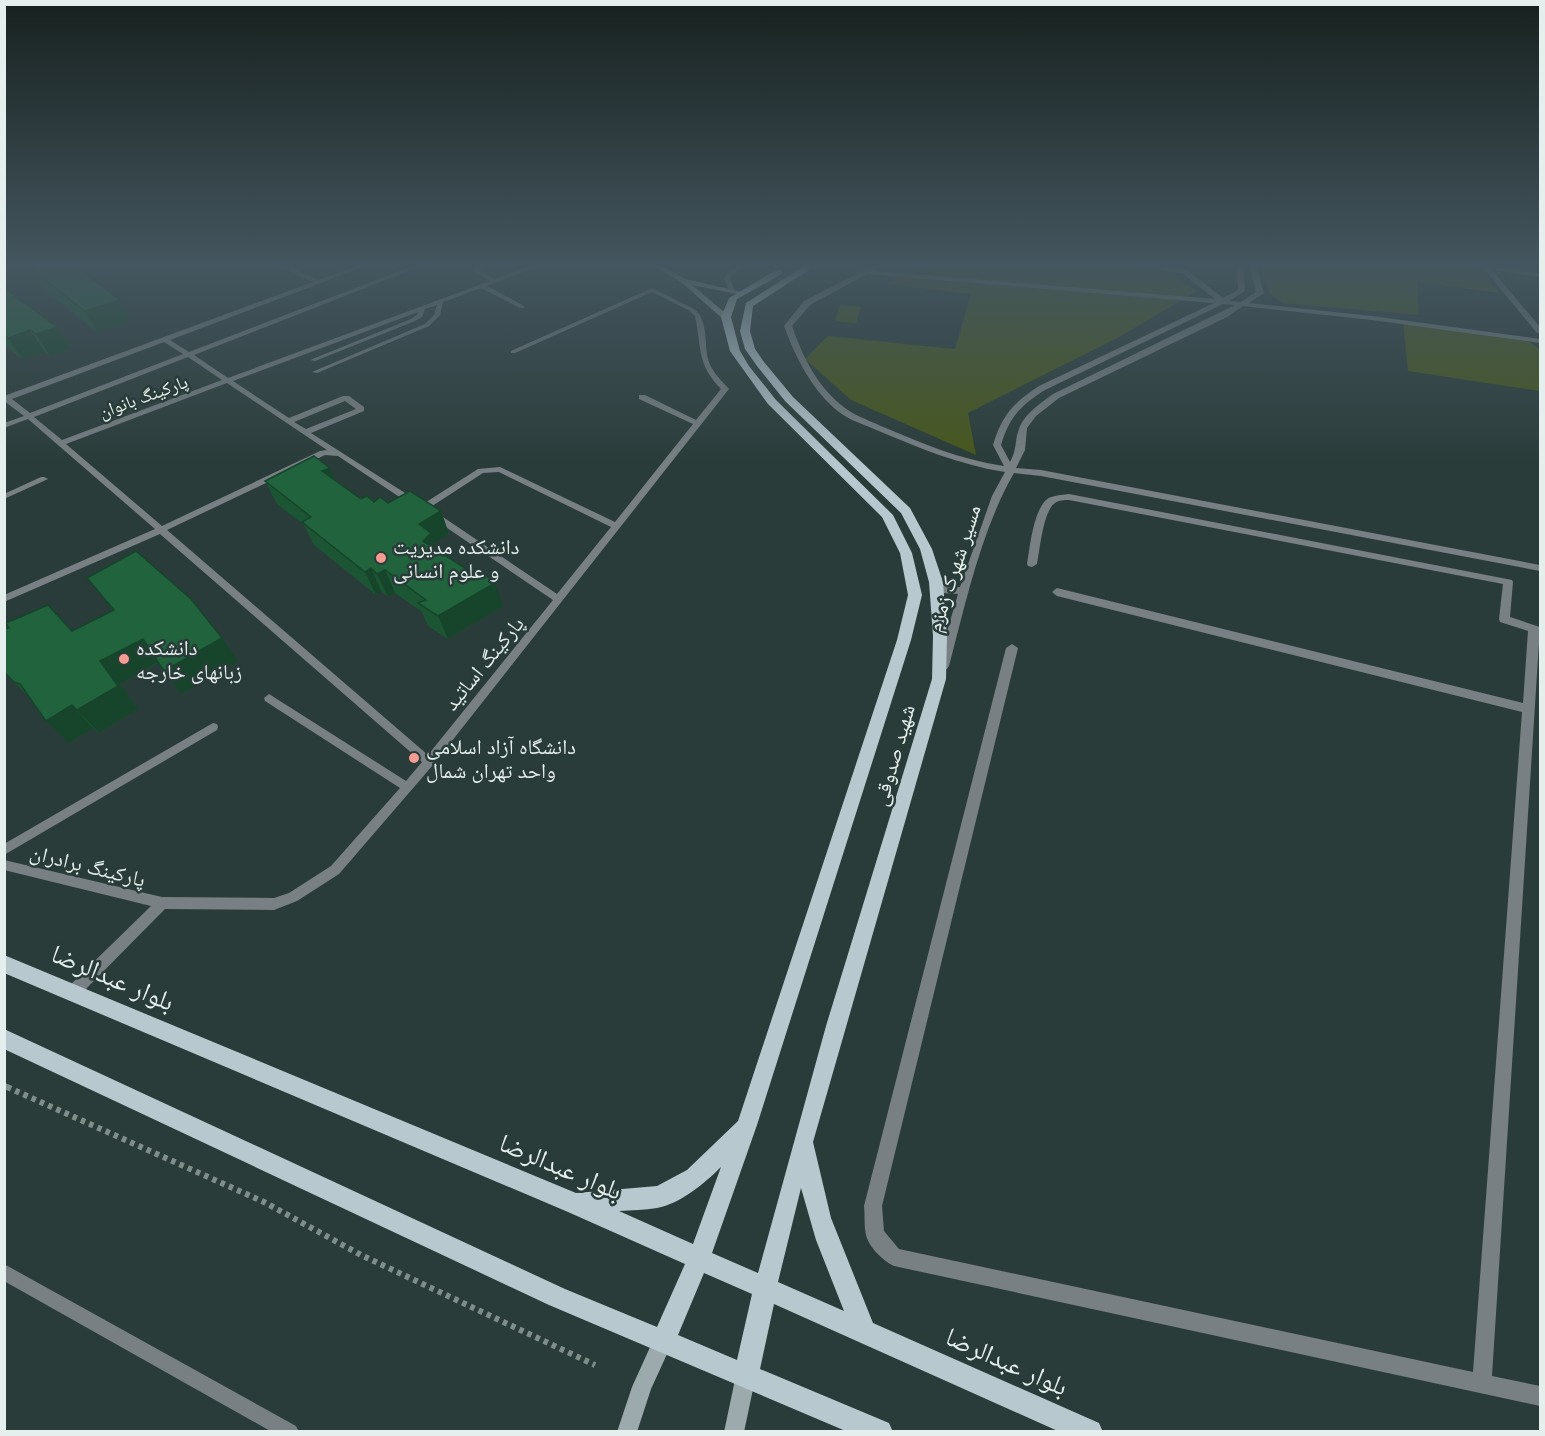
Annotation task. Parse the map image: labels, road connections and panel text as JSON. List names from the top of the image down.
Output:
{
  "streets": {
    "main road": ["شهید صدوقی", "بلوار عبدالرضا"],
    "street": ["مسیر شهرک زمزم"],
    "lane": ["پارکینگ بانوان", "پارکینگ اساتید", "پارکینگ برادران"]
  },
  "crossings": [
    ["مسیر شهرک زمزم", "شهید صدوقی"],
    ["پارکینگ اساتید", "پارکینگ برادران"],
    ["شهید صدوقی", "بلوار عبدالرضا"]
  ],
  "places": ["دانشکده مدیریت و علوم انسانی", "دانشکده زبانهای خارجه", "دانشگاه آزاد اسلامی واحد تهران شمال"]
}
